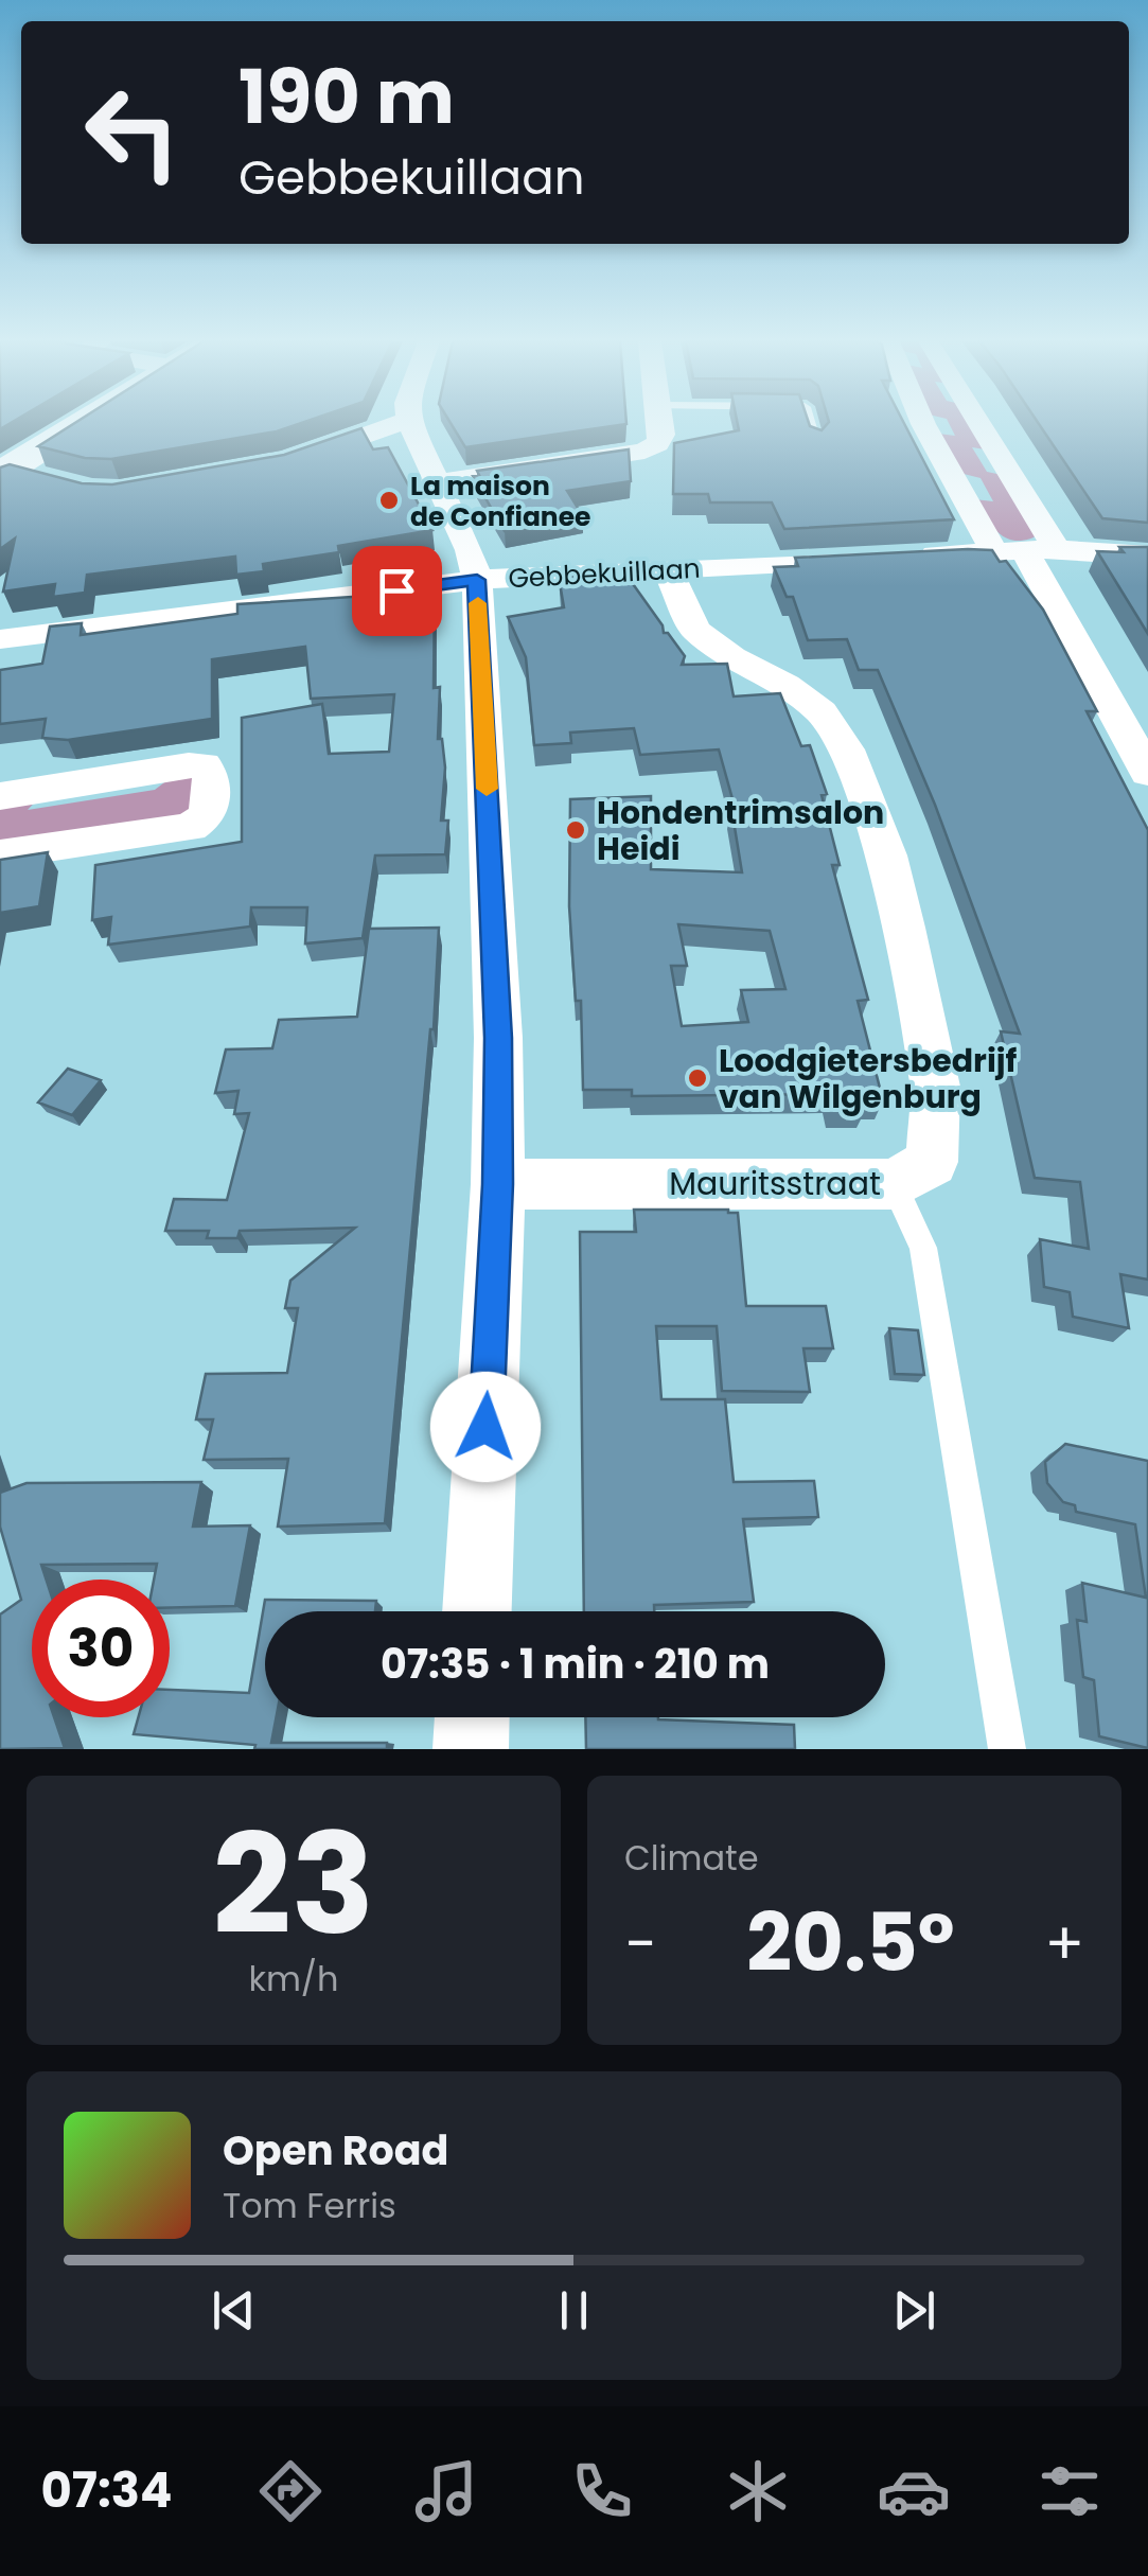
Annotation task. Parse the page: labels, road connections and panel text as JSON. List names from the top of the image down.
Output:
{
  "streets": {
    "street": ["Gebbekuillaan", "Mauritsstraat"]
  },
  "crossings": [
    ["Gebbekuillaan", "Mauritsstraat"]
  ],
  "places": ["La maison de Confianee", "Hondentrimsalon Heidi", "Loodgietersbedrijf van Wilgenburg"],
  "page": {
    "turn": ["190 m", "Gebbekuillaan"],
    "limit": "30",
    "trip": "07:35 · 1 min · 210 m",
    "tile": [
      ["23", "km/h"],
      "Climate"
    ],
    "heat": ["−", "20.5°", "+"],
    "song": ["Open Road", "Tom Ferris"],
    "tabs": "07:34"
  }
}
